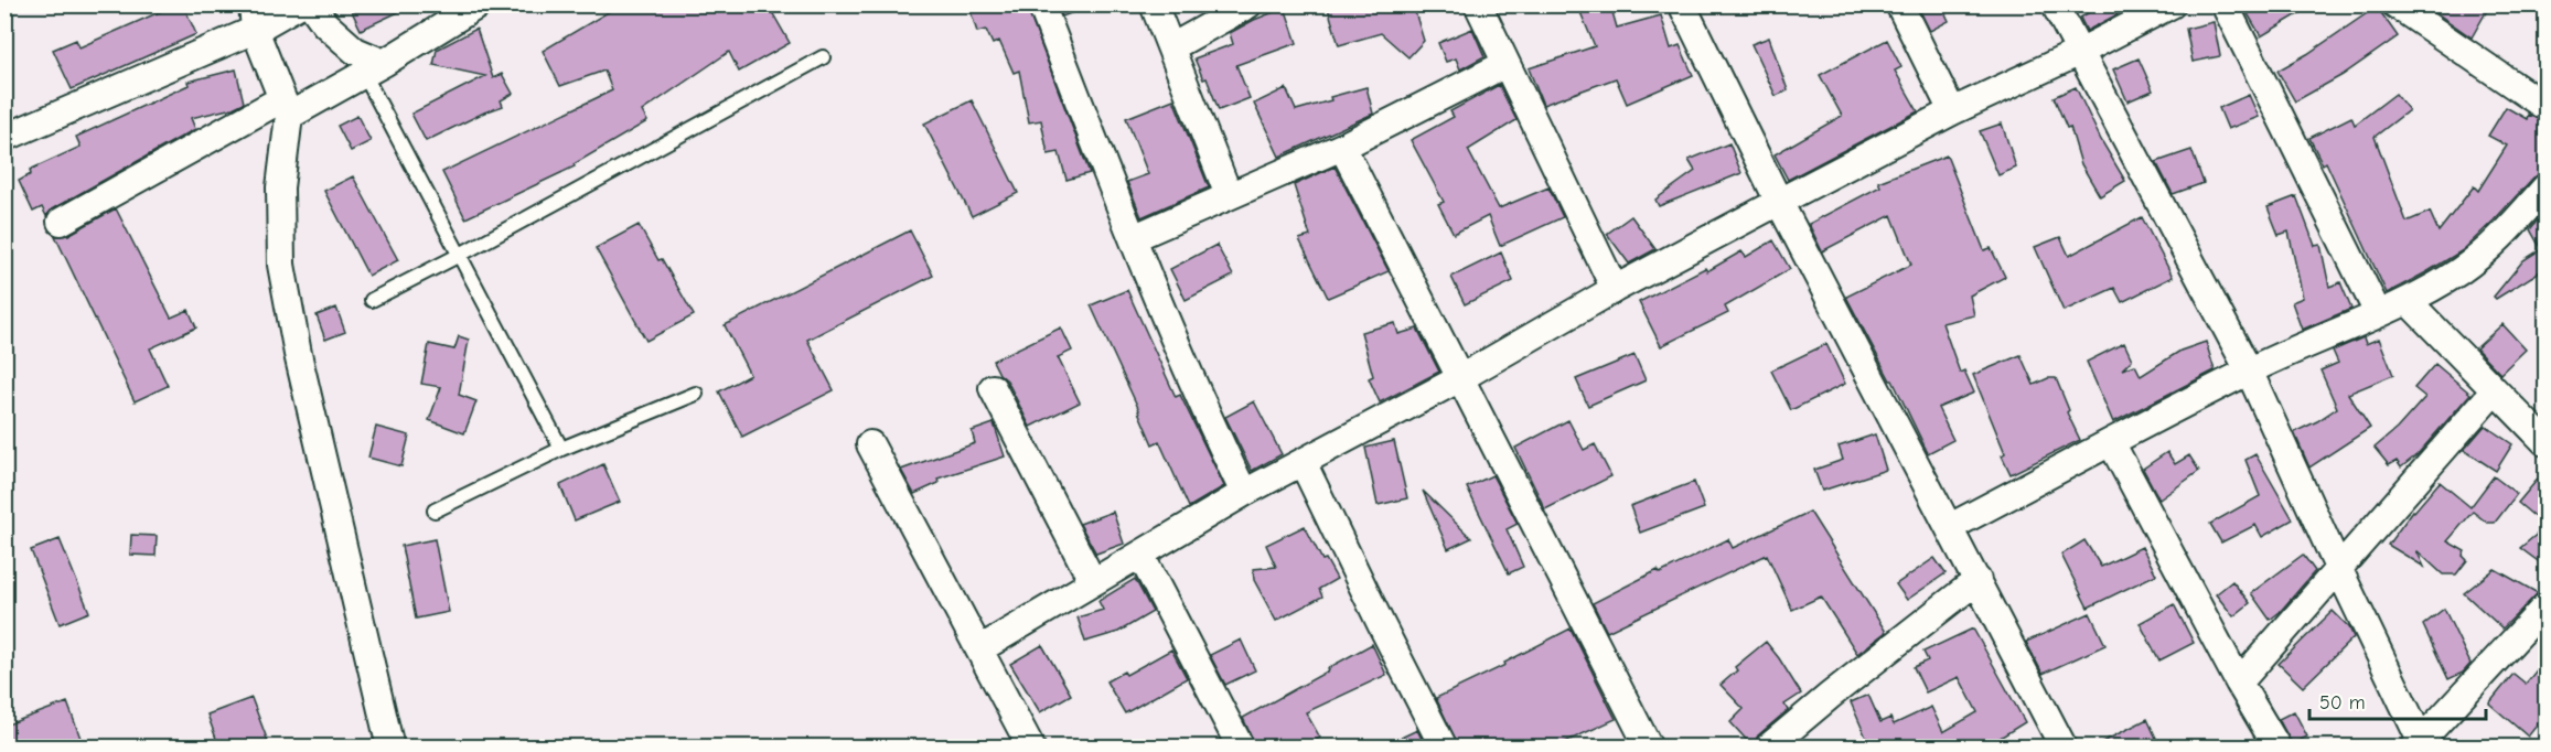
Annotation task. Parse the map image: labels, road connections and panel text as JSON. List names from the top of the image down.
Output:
{
  "scale_bar": "50 m"
}
